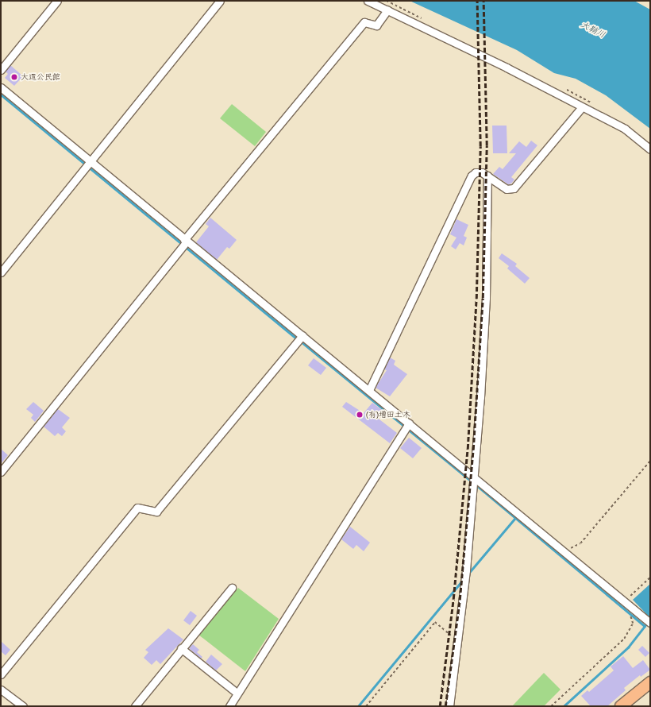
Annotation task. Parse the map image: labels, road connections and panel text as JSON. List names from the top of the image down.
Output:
{
  "water": ["大鞘川"],
  "places": ["大還公民館", "(有)増田土木"]
}
